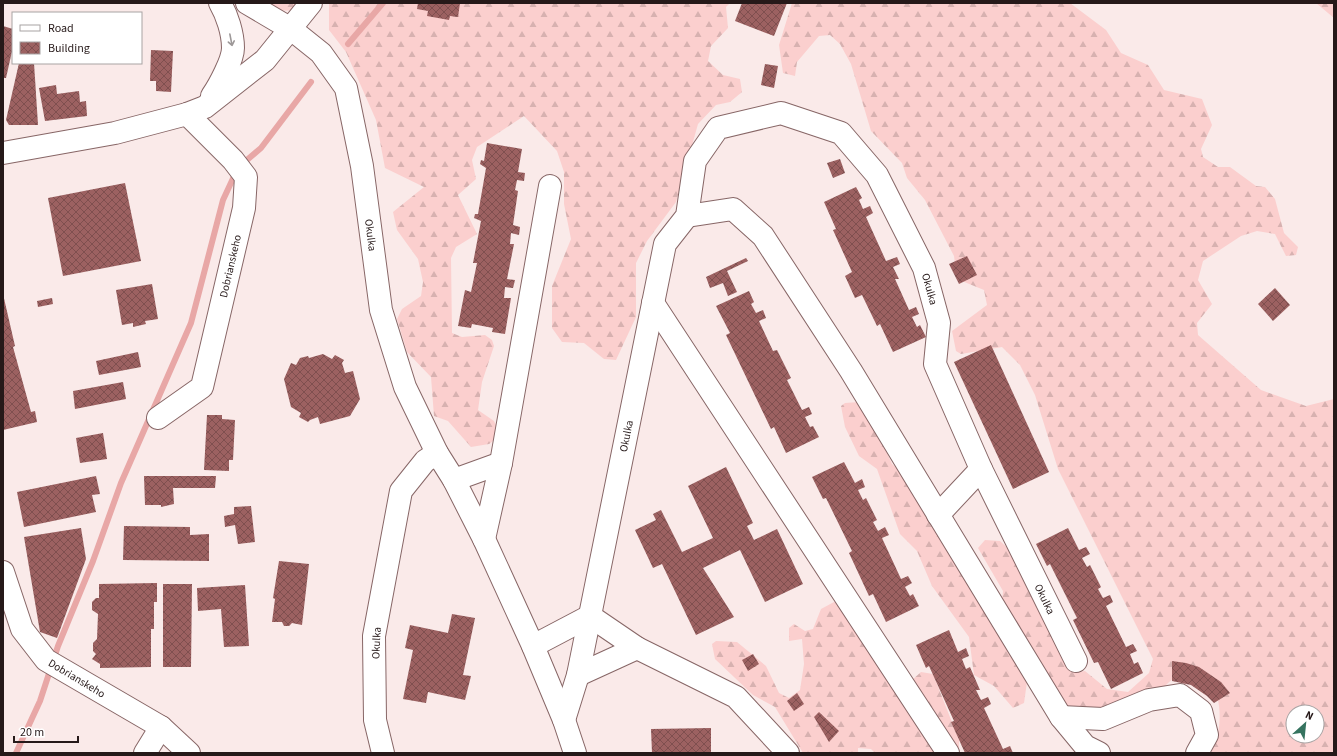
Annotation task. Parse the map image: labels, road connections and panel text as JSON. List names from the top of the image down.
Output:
{
  "streets": {
    "street": ["Okulka", "Dobrianskeho"]
  },
  "legend": ["Road", "Building"],
  "scale_bar": "20 m",
  "north": "top right"
}
